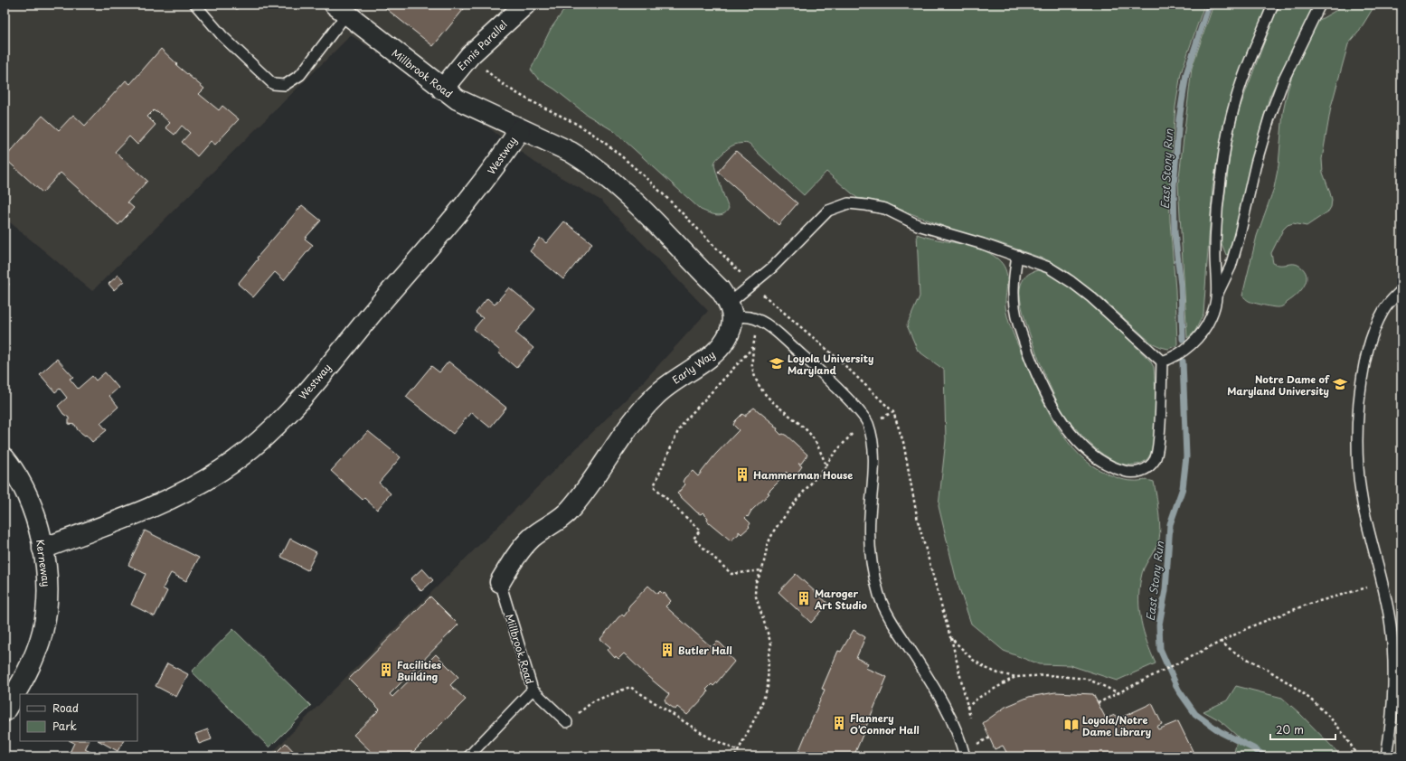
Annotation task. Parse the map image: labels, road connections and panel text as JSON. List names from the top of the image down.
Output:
{
  "streets": {
    "street": [
      "Ennis Parallel",
      "Millbrook Road",
      "Westway",
      "Early Way",
      "Kerneway"
    ]
  },
  "crossings": [
    ["Ennis Parallel", "Millbrook Road"],
    ["Millbrook Road", "Westway"],
    ["Millbrook Road", "Early Way"],
    ["Westway", "Kerneway"]
  ],
  "water": ["East Stony Run"],
  "places": {
    "school or university": ["Loyola University Maryland", "Notre Dame of Maryland University"],
    "building": [
      "Hammerman House",
      "Maroger Art Studio",
      "Butler Hall",
      "Facilities Building",
      "Flannery O’Connor Hall"
    ],
    "library": ["Loyola/Notre Dame Library"]
  },
  "legend": ["Road", "Park"],
  "scale_bar": "20 m"
}
